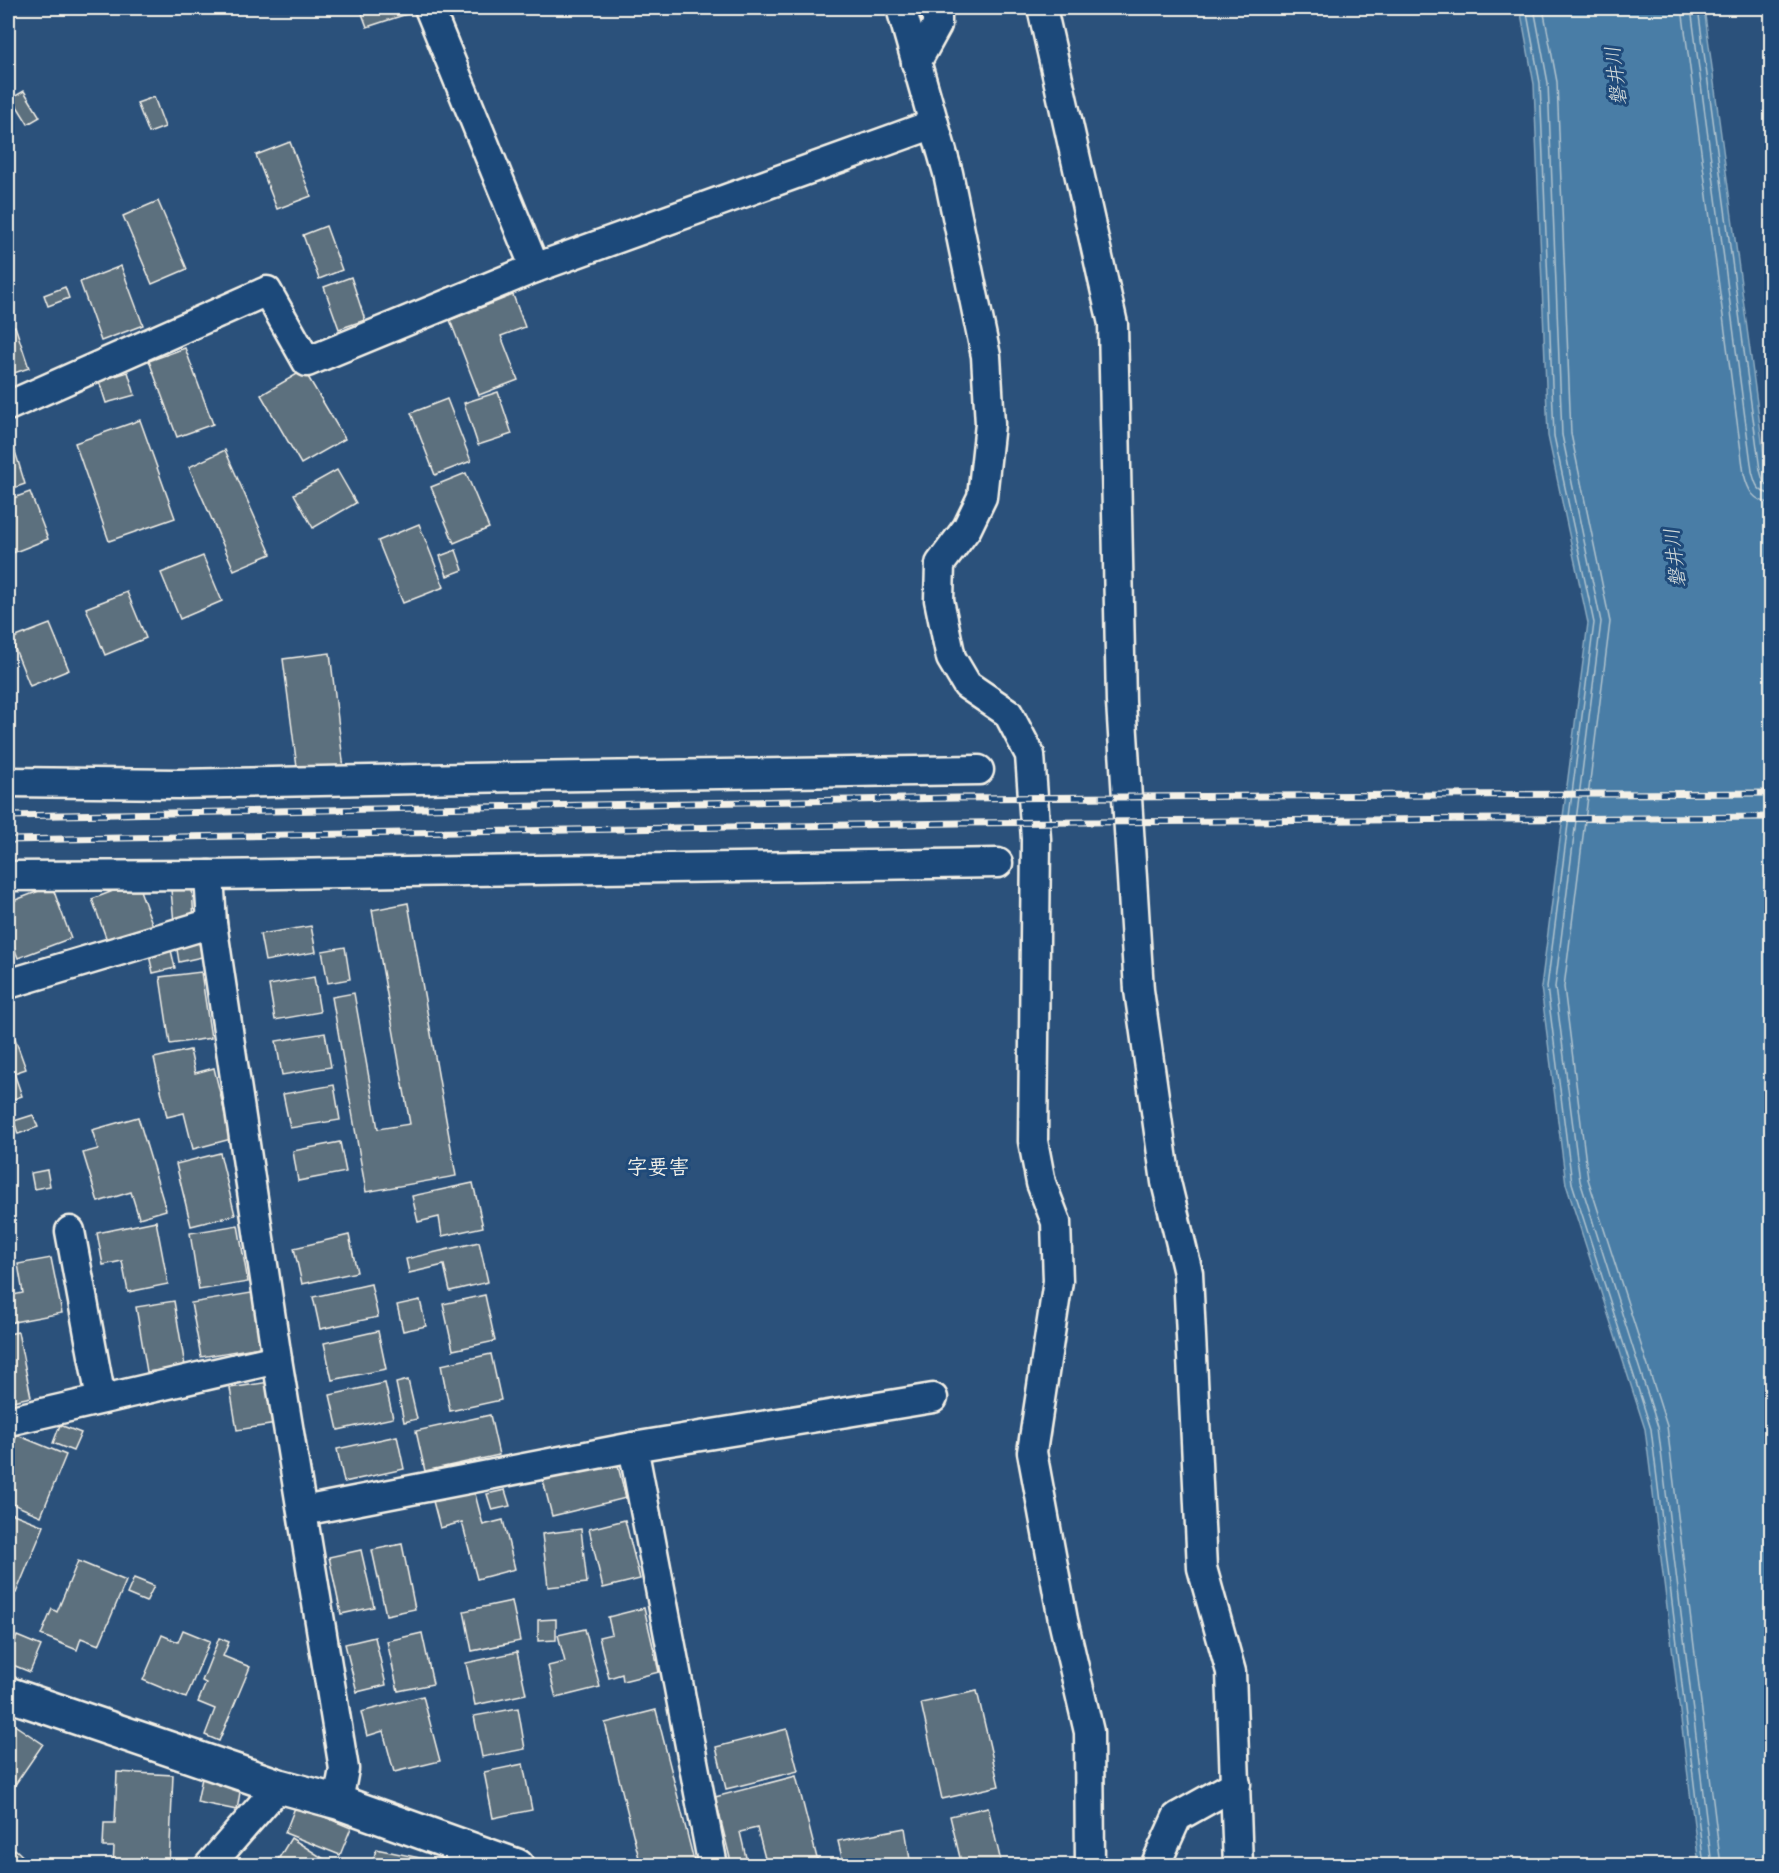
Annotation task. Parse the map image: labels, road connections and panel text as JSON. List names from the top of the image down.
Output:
{
  "districts": ["字要害"],
  "water": ["磐井川"]
}
